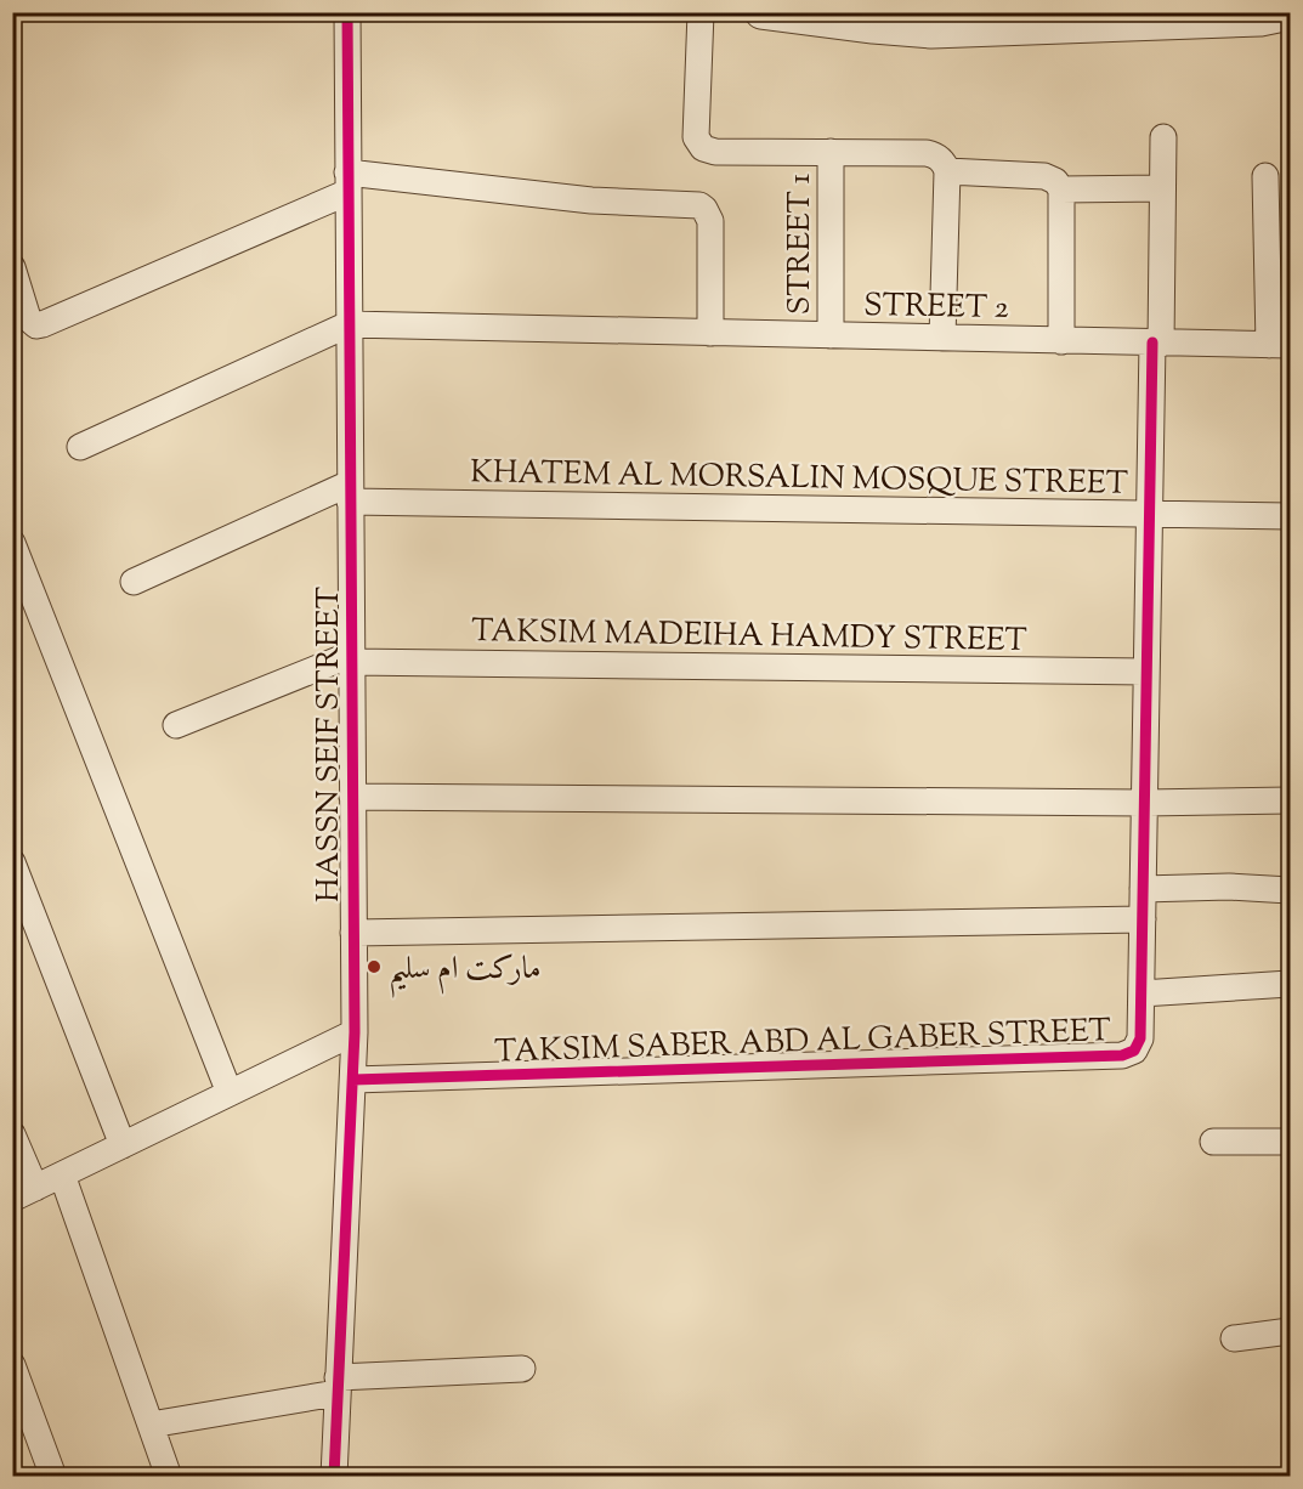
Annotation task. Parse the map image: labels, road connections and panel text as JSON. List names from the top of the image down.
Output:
{
  "streets": {
    "street": [
      "STREET 1",
      "STREET 2",
      "KHATEM AL MORSALIN MOSQUE STREET",
      "TAKSIM MADEIHA HAMDY STREET",
      "HASSN SEIF STREET",
      "TAKSIM SABER ABD AL GABER STREET"
    ]
  },
  "crossings": [
    ["STREET 1", "STREET 2"],
    ["STREET 2", "HASSN SEIF STREET"],
    ["STREET 2", "TAKSIM SABER ABD AL GABER STREET"],
    ["KHATEM AL MORSALIN MOSQUE STREET", "HASSN SEIF STREET"],
    ["KHATEM AL MORSALIN MOSQUE STREET", "TAKSIM SABER ABD AL GABER STREET"],
    ["TAKSIM MADEIHA HAMDY STREET", "HASSN SEIF STREET"],
    ["TAKSIM MADEIHA HAMDY STREET", "TAKSIM SABER ABD AL GABER STREET"],
    ["HASSN SEIF STREET", "TAKSIM SABER ABD AL GABER STREET"]
  ],
  "places": ["ماركت ام سليم"]
}
